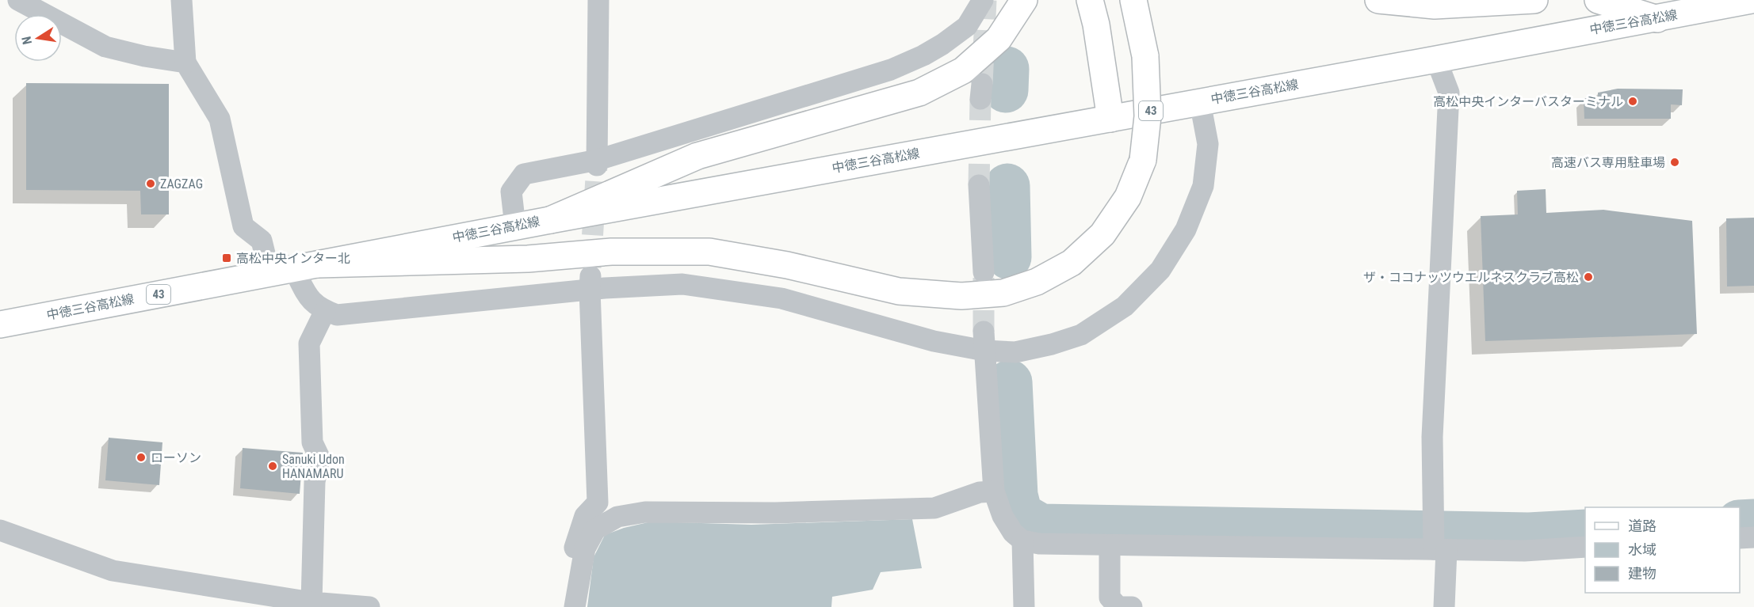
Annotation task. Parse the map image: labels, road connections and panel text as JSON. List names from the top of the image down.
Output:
{
  "streets": {
    "main road": ["中徳三谷高松線", "43"]
  },
  "places": {
    "other": [
      "高松中央インターバスターミナル",
      "高速バス専用駐車場",
      "ZAGZAG",
      "ザ・ココナッツウエルネスクラブ高松",
      "ローソン",
      "Sanuki Udon HANAMARU"
    ],
    "transit": ["高松中央インター北"]
  },
  "legend": ["道路", "水域", "建物"],
  "north": "left"
}
